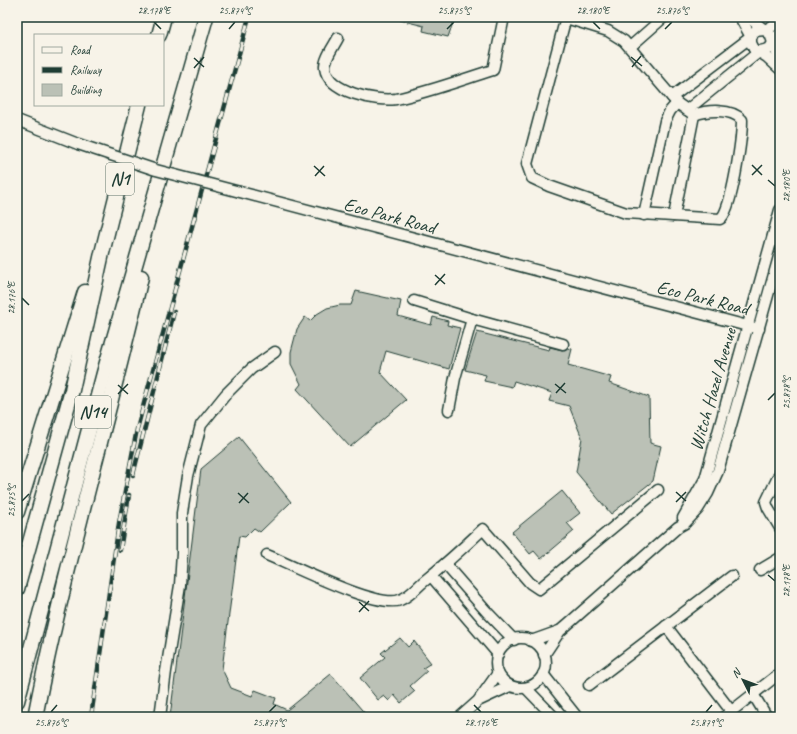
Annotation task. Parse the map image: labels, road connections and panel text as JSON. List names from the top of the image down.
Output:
{
  "streets": {
    "highway": ["N1", "N14"],
    "street": ["Eco Park Road", "Witch Hazel Avenue"]
  },
  "crossings": [
    ["N1", "N14"],
    ["Eco Park Road", "Witch Hazel Avenue"]
  ],
  "legend": ["Road", "Railway", "Building"],
  "north": "top left",
  "coordinates": [
    "28.178°E",
    "25.874°S",
    "25.875°S",
    "28.180°E",
    "25.876°S",
    "28.176°E",
    "25.878°S",
    "25.877°S",
    "25.879°S"
  ]
}
